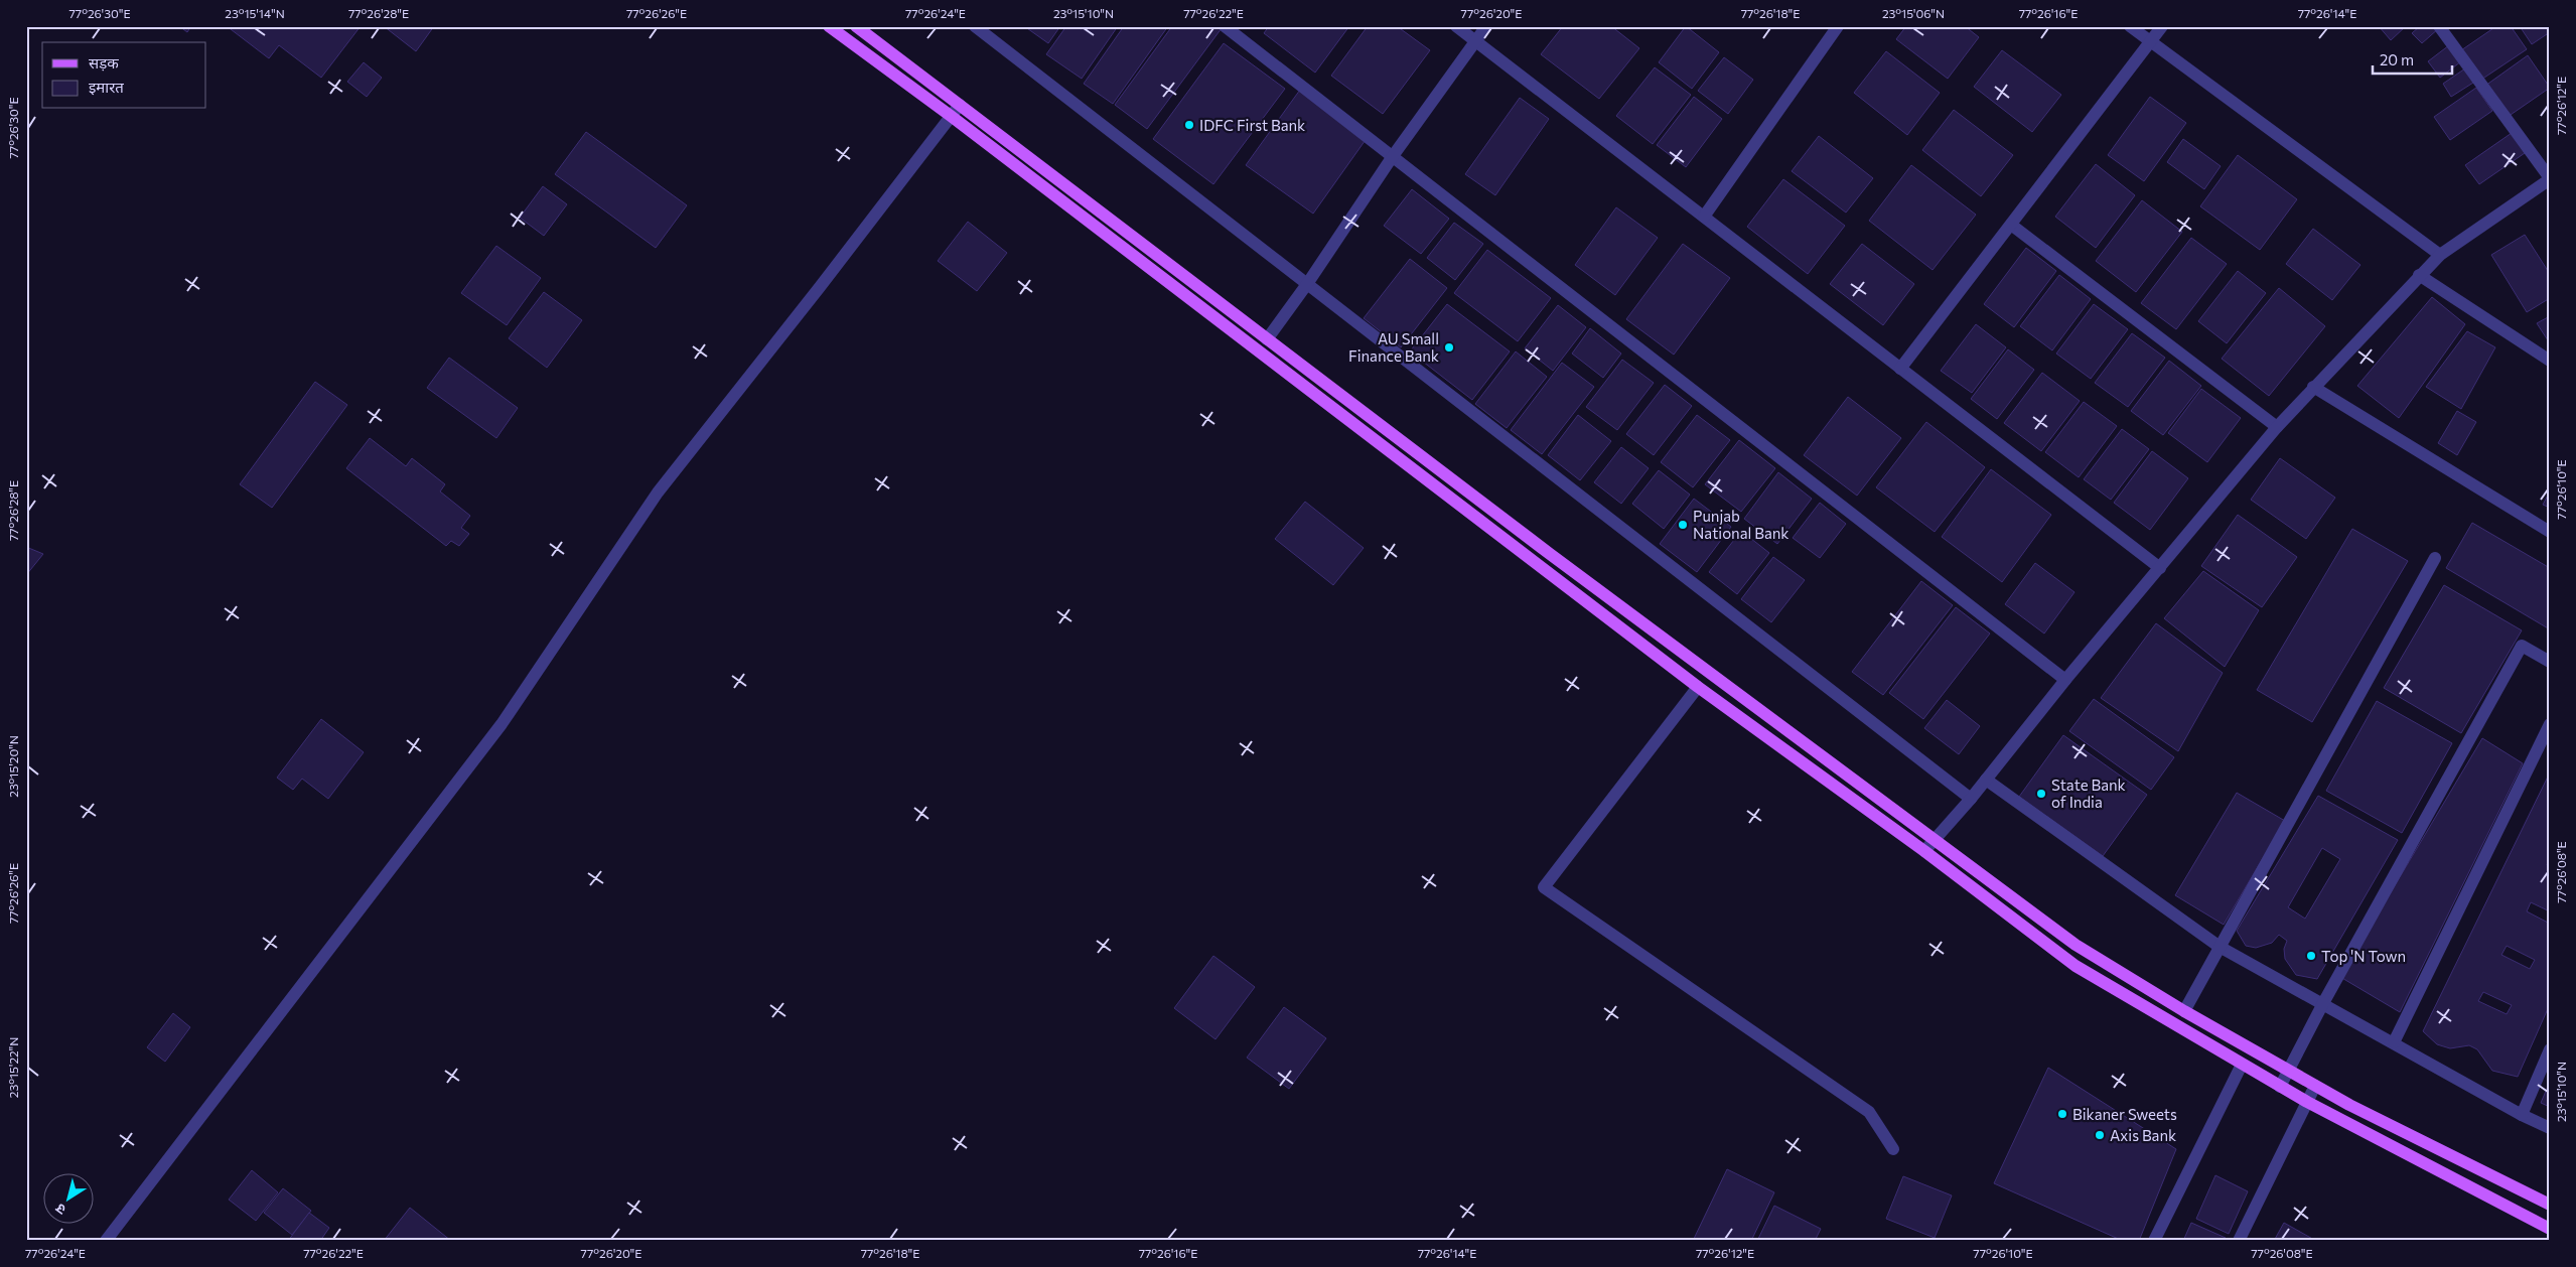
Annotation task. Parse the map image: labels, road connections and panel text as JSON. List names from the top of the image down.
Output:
{
  "places": [
    "IDFC First Bank",
    "AU Small Finance Bank",
    "Punjab National Bank",
    "State Bank of India",
    "Top 'N Town",
    "Bikaner Sweets",
    "Axis Bank"
  ],
  "legend": ["सड़क", "इमारत"],
  "scale_bar": "20 m",
  "north": "bottom left",
  "coordinates": [
    "77°26'30\"E",
    "23°15'14\"N",
    "77°26'28\"E",
    "77°26'26\"E",
    "77°26'24\"E",
    "23°15'10\"N",
    "77°26'22\"E",
    "77°26'20\"E",
    "77°26'18\"E",
    "23°15'06\"N",
    "77°26'16\"E",
    "77°26'14\"E",
    "77°26'12\"E",
    "77°26'10\"E",
    "23°15'20\"N",
    "77°26'08\"E",
    "23°15'22\"N"
  ]
}
